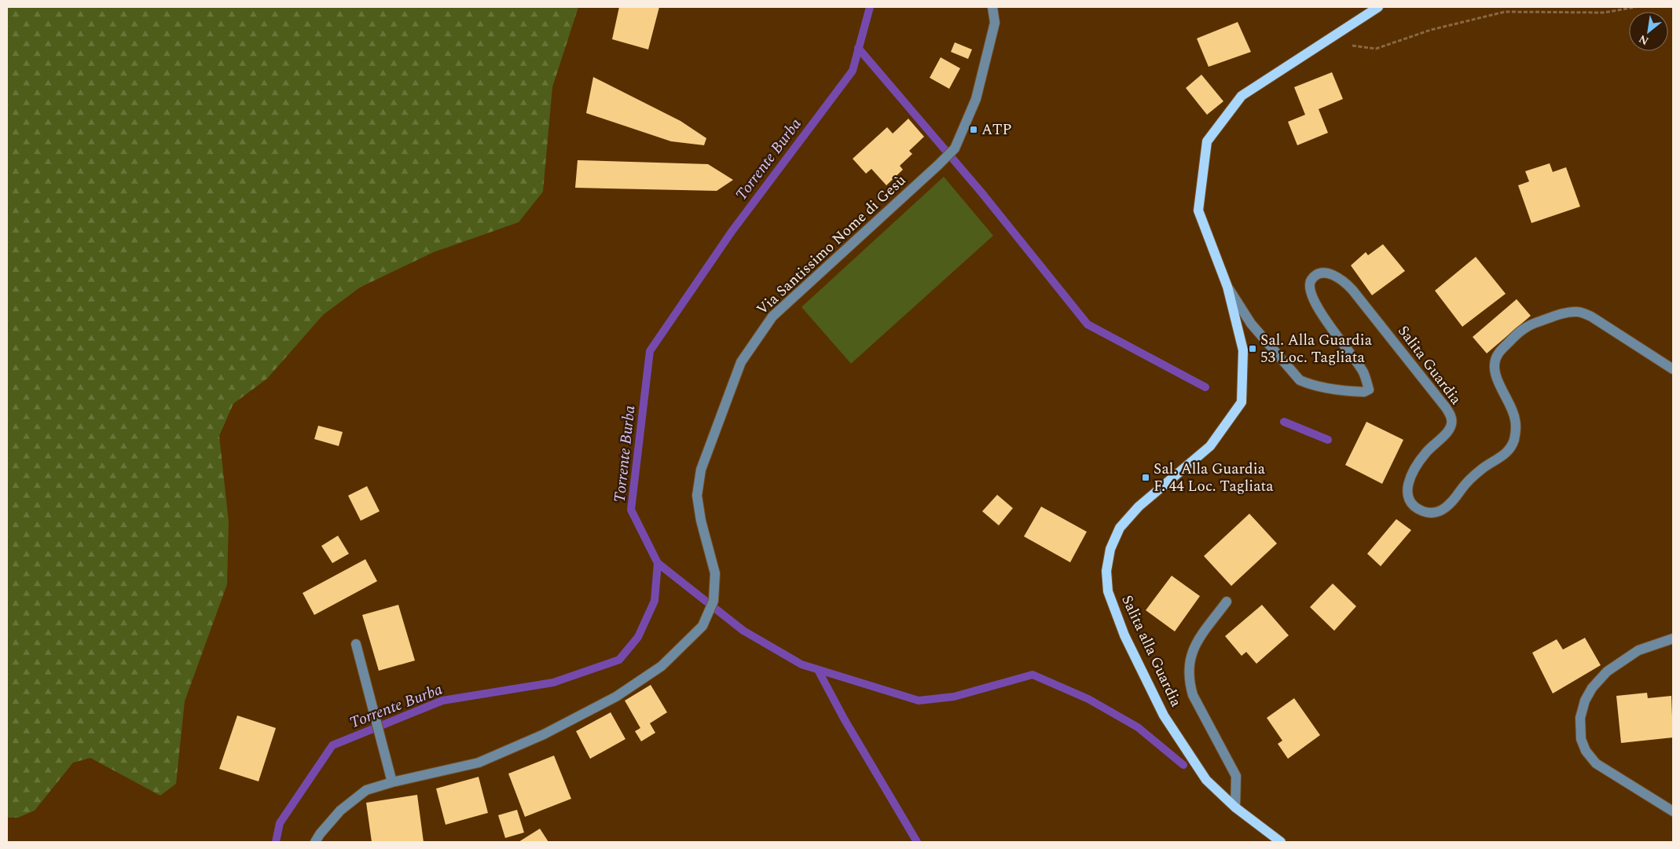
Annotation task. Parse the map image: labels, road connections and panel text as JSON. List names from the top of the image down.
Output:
{
  "streets": {
    "main road": ["Salita alla Guardia"],
    "street": ["Via Santissimo Nome di Gesù", "Salita Guardia"]
  },
  "crossings": [
    ["Salita Guardia", "Salita alla Guardia"]
  ],
  "water": ["Torrente Burba"],
  "places": {
    "transit": ["ATP", "Sal. Alla Guardia 53 Loc. Tagliata", "Sal. Alla Guardia F. 44 Loc. Tagliata"]
  },
  "north": "bottom left"
}
